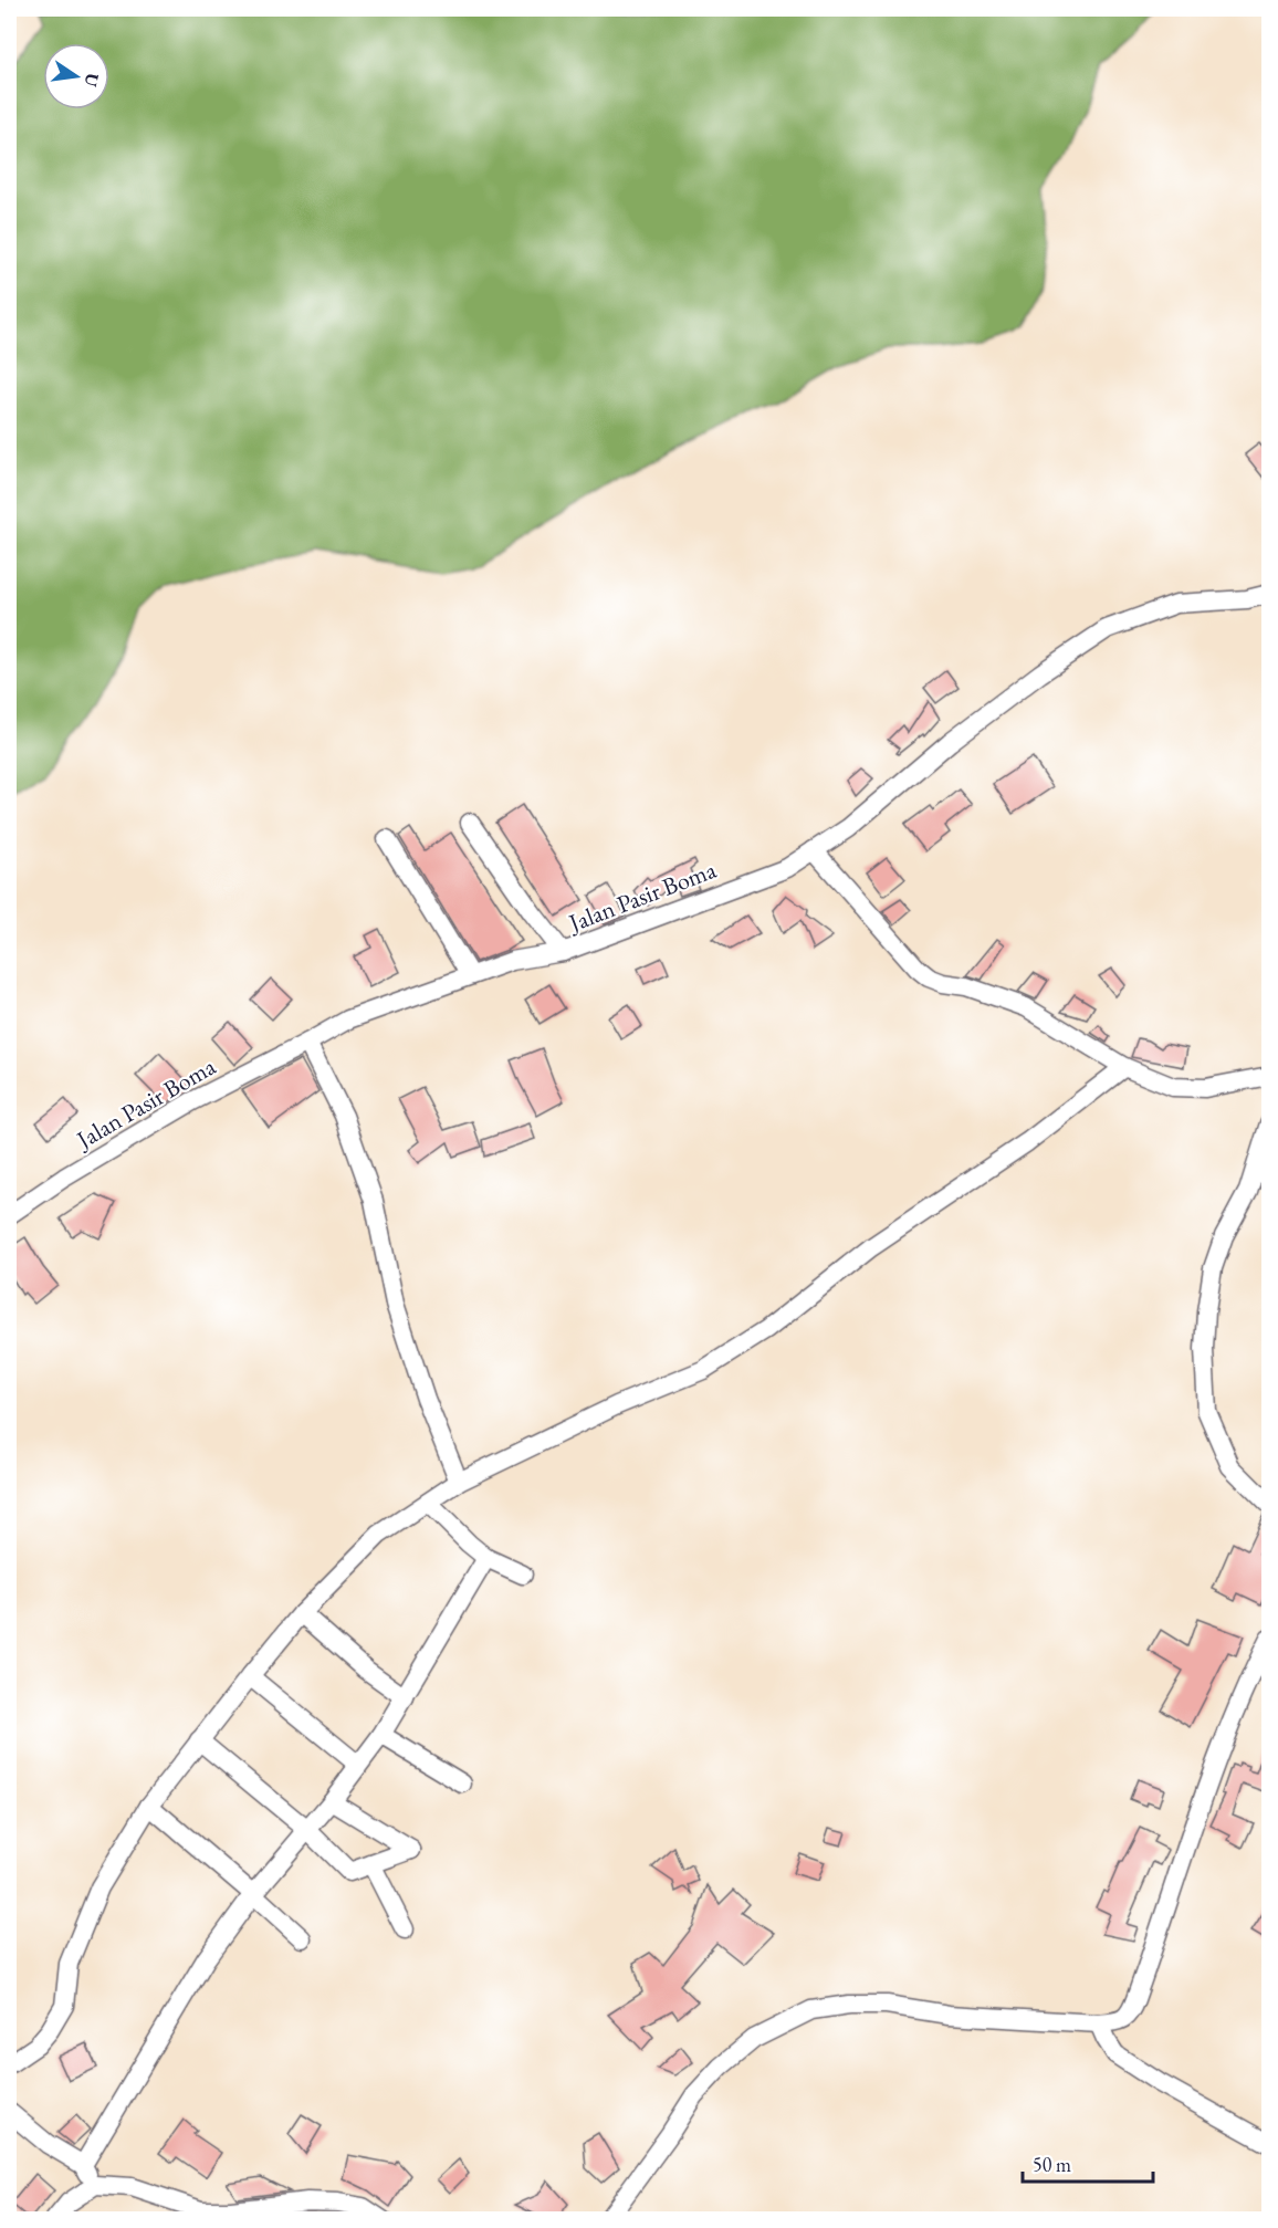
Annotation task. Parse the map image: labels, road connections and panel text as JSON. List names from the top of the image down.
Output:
{
  "streets": {
    "street": ["Jalan Pasir Boma"]
  },
  "scale_bar": "50 m",
  "north": "right"
}
